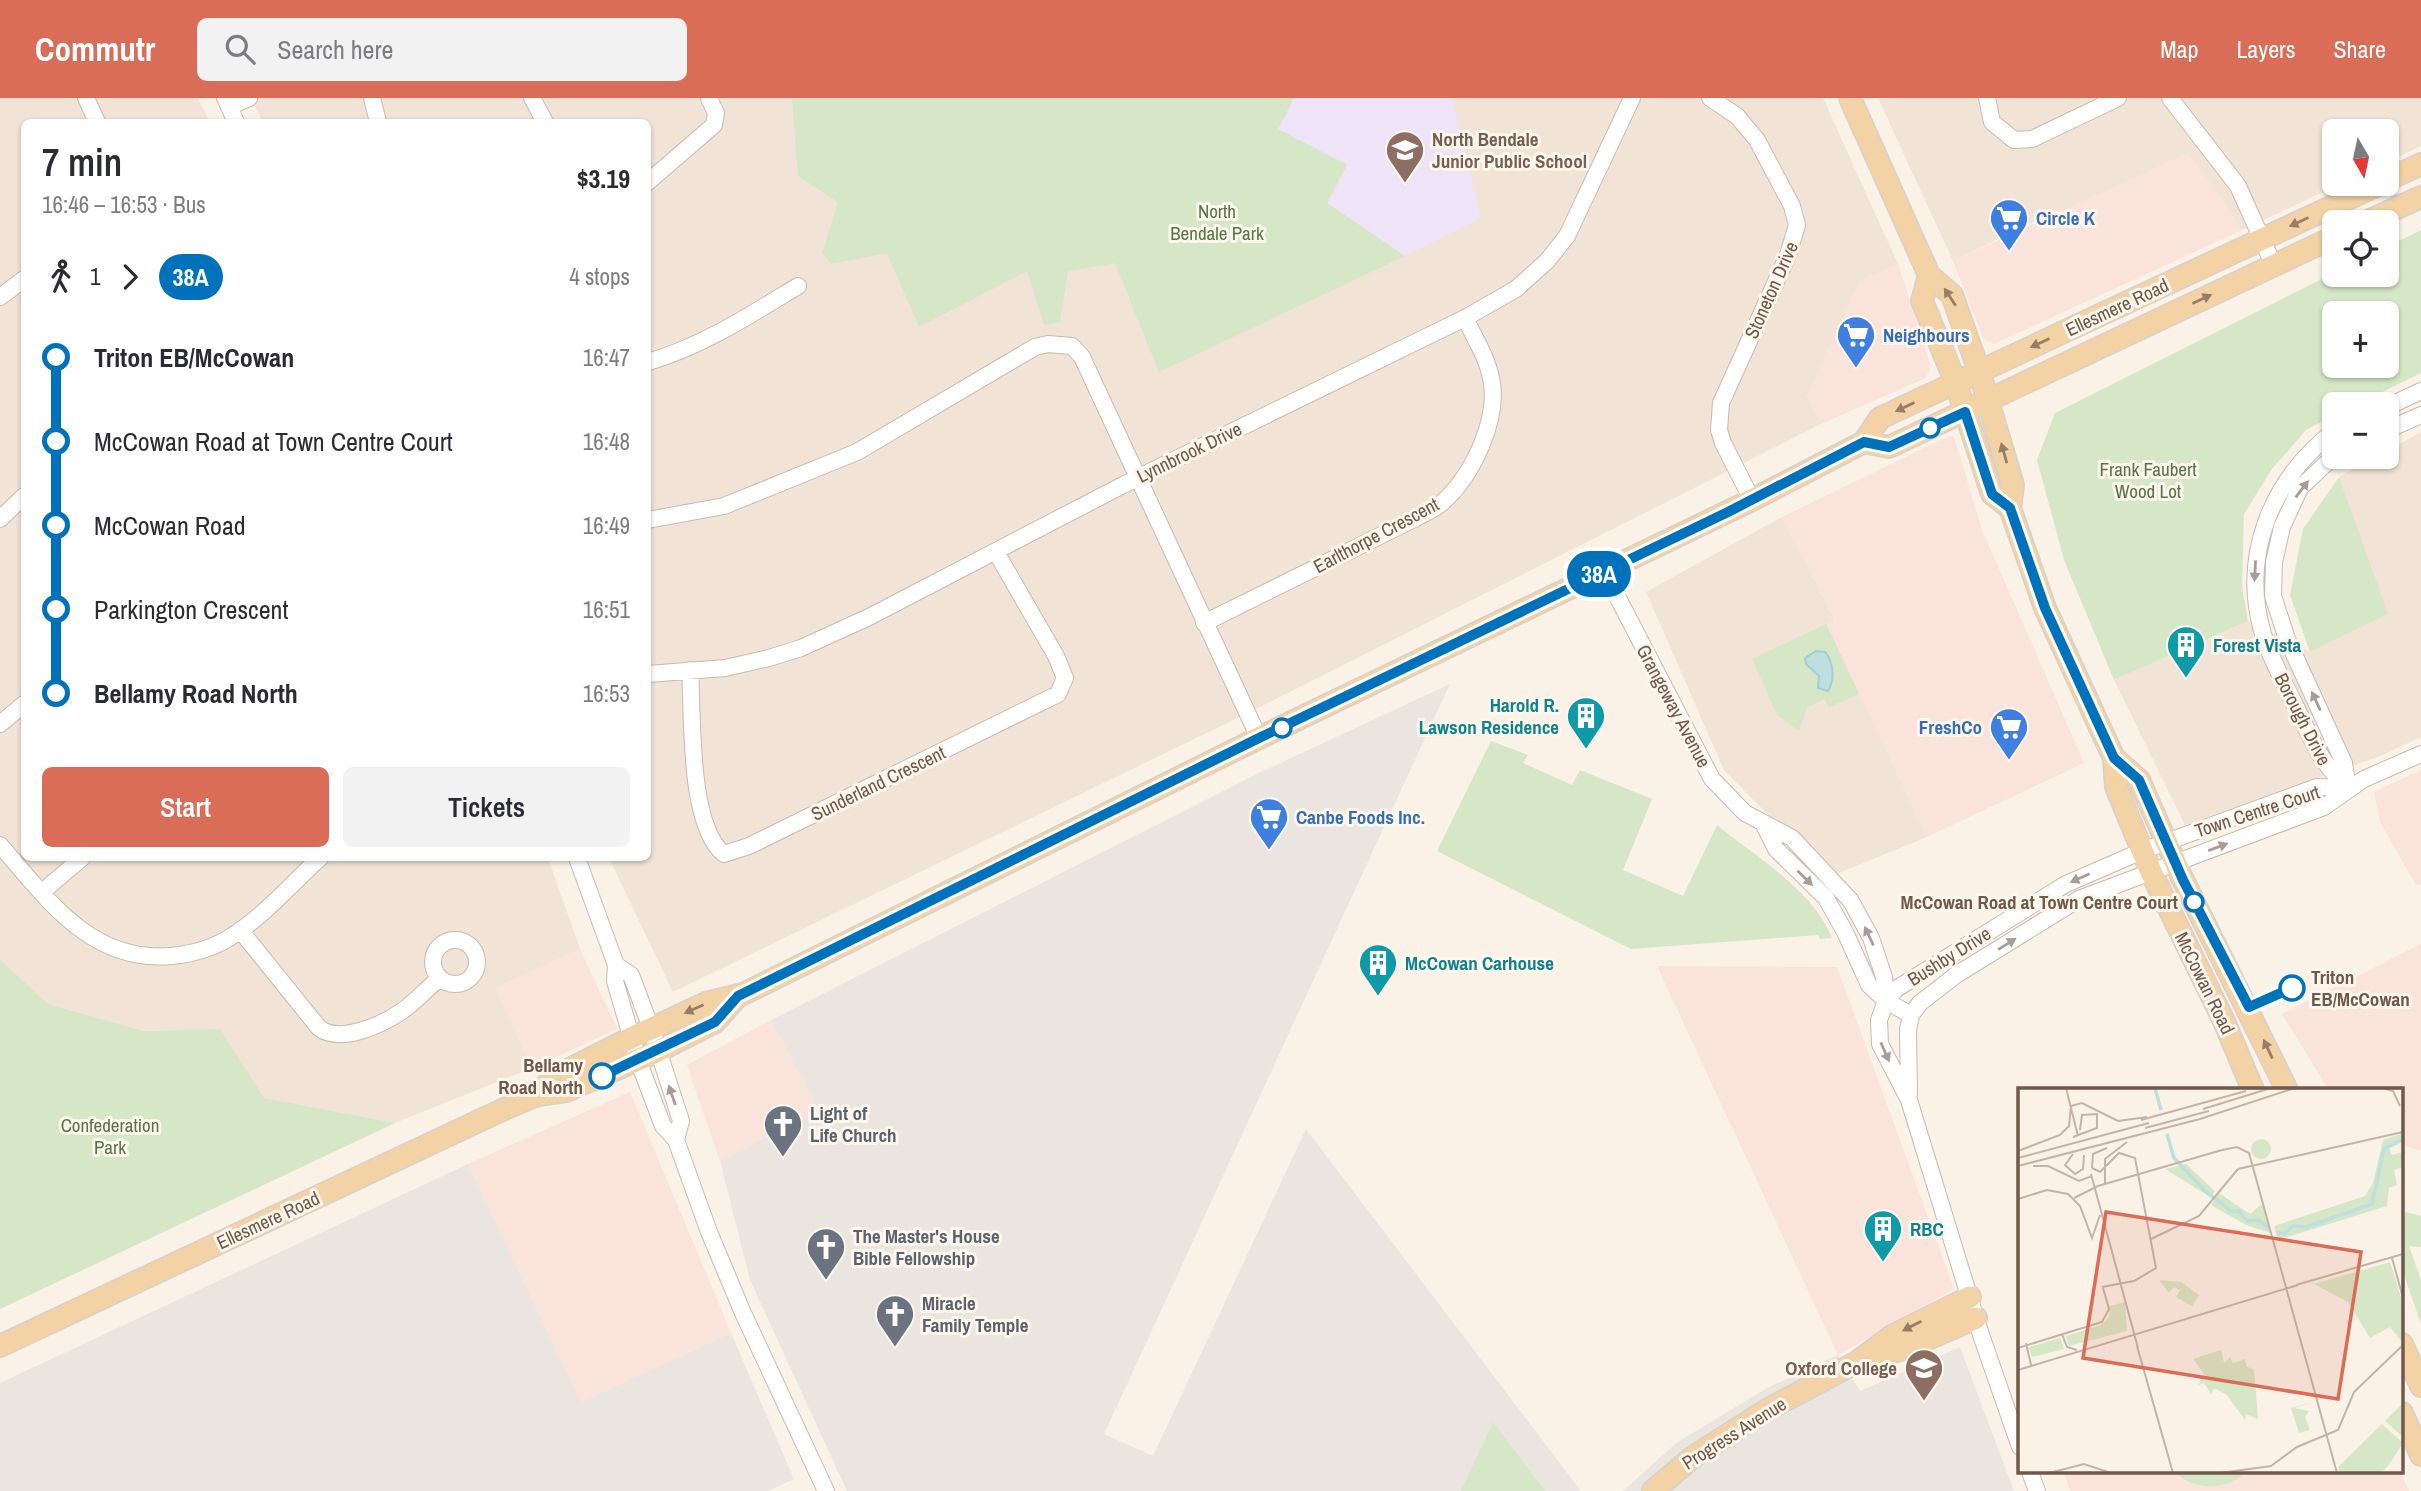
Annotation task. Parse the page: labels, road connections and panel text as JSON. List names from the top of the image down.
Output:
{
  "streets": {
    "main road": ["Ellesmere Road", "McCowan Road", "Progress Avenue"],
    "street": [
      "Stoneton Drive",
      "Lynnbrook Drive",
      "Earlthorpe Crescent",
      "Grangeway Avenue",
      "Borough Drive",
      "Sunderland Crescent",
      "Town Centre Court",
      "Bushby Drive"
    ]
  },
  "crossings": [
    ["Stoneton Drive", "Ellesmere Road"],
    ["Ellesmere Road", "Grangeway Avenue"],
    ["Ellesmere Road", "McCowan Road"],
    ["Lynnbrook Drive", "Earlthorpe Crescent"],
    ["Lynnbrook Drive", "Sunderland Crescent"],
    ["Grangeway Avenue", "Bushby Drive"],
    ["Borough Drive", "Town Centre Court"],
    ["Town Centre Court", "Bushby Drive"],
    ["Town Centre Court", "McCowan Road"],
    ["Bushby Drive", "McCowan Road"]
  ],
  "parks": ["North Bendale Park", "Frank Faubert Wood Lot", "Confederation Park"],
  "places": {
    "school or university": ["North Bendale Junior Public School", "Oxford College"],
    "supermarket": [
      "Circle K",
      "Neighbours",
      "FreshCo",
      "Canbe Foods Inc."
    ],
    "building": [
      "Forest Vista",
      "Harold R. Lawson Residence",
      "McCowan Carhouse",
      "RBC"
    ],
    "other": ["McCowan Road at Town Centre Court", "Triton EB/McCowan", "Bellamy Road North"],
    "church": ["Light of Life Church", "The Master's House Bible Fellowship", "Miracle Family Temple"]
  },
  "lines": ["bus line 38A"],
  "north": "bottom",
  "page": {
    "header": "Commutr",
    "search": "Search here",
    "nav": ["Map", "Layers", "Share"],
    "on_map": "38A",
    "map_buttons": ["+", "−"],
    "heading": ["7 min", "16:46 – 16:53 · Bus", "$3.19"],
    "legs": ["1", "38A", "4 stops"],
    "list": [
      {
        "name": "Triton EB/McCowan",
        "value": "16:47"
      },
      {
        "name": "McCowan Road at Town Centre Court",
        "value": "16:48"
      },
      {
        "name": "McCowan Road",
        "value": "16:49"
      },
      {
        "name": "Parkington Crescent",
        "value": "16:51"
      },
      {
        "name": "Bellamy Road North",
        "value": "16:53"
      }
    ],
    "buttons": ["Start", "Tickets"]
  }
}
